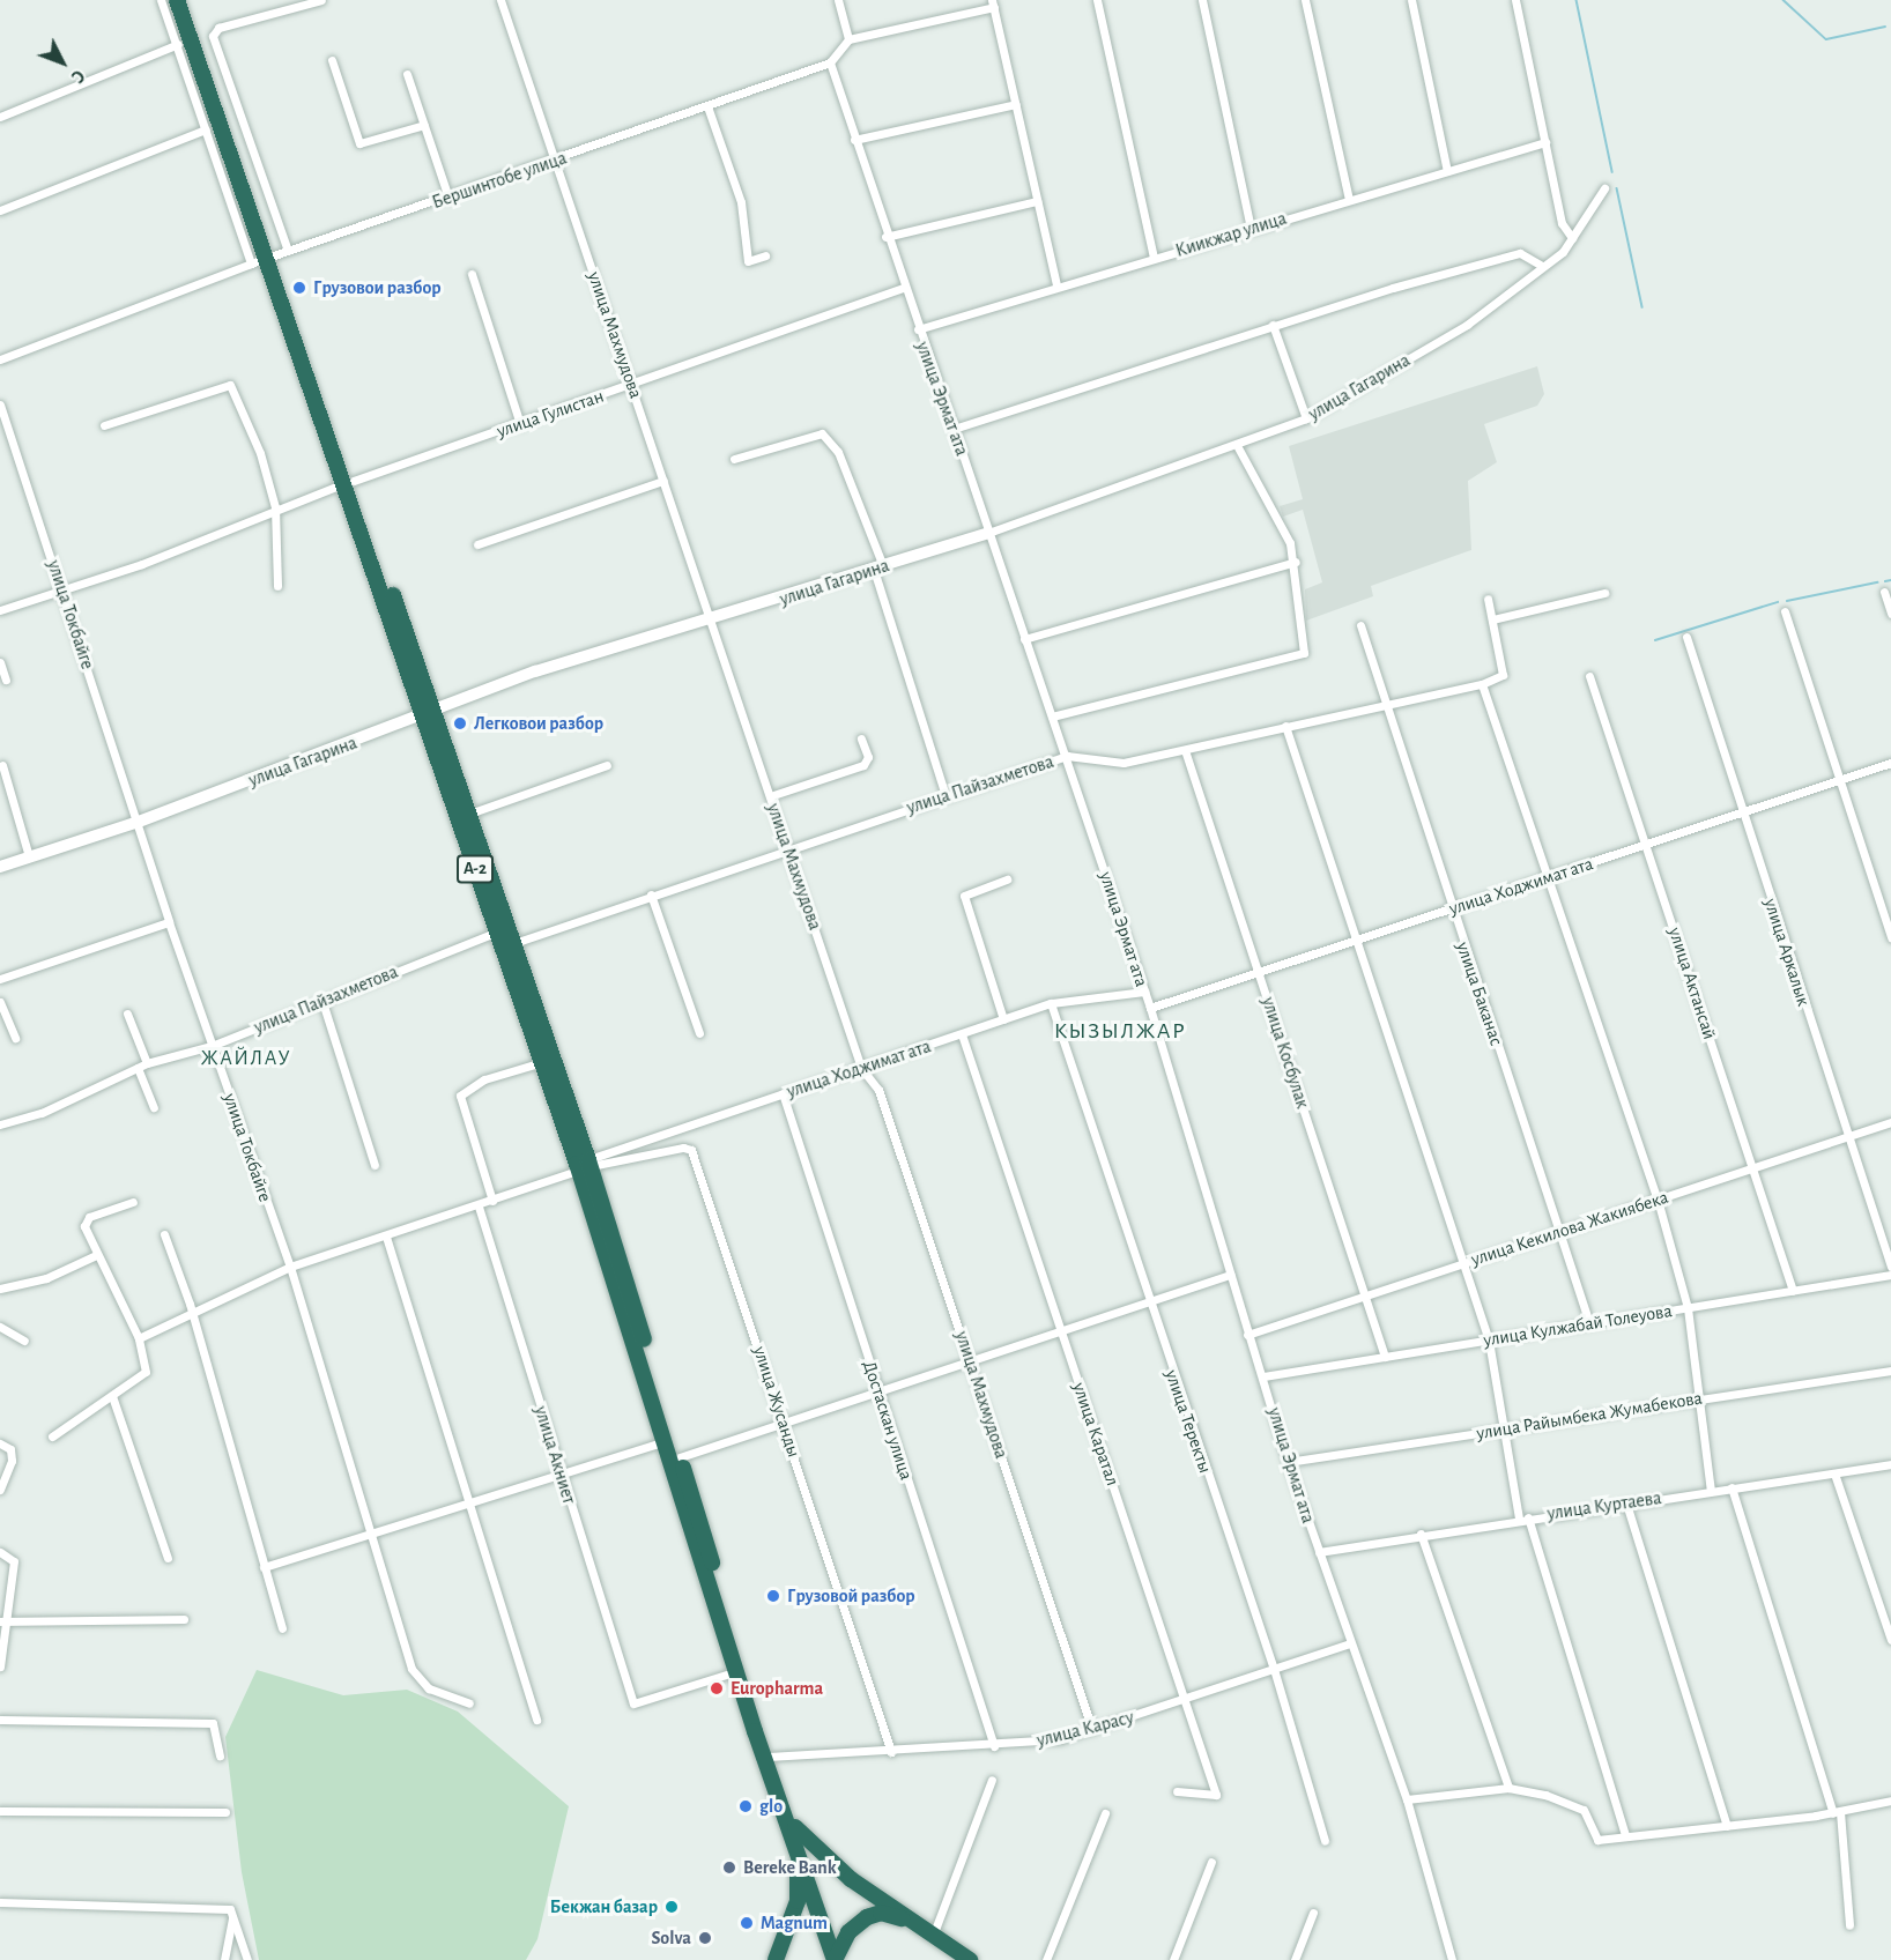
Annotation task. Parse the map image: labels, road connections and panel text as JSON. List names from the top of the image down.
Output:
{
  "streets": {
    "highway": ["A-2"],
    "street": [
      "Бершинтобе улица",
      "Киикжар улица",
      "улица Махмудова",
      "улица Гагарина",
      "улица Эрмат ата",
      "улица Гулистан",
      "улица Токбайге",
      "улица Пайзахметова",
      "улица Ходжимат ата",
      "улица Аркалык",
      "улица Актансай",
      "улица Баканас",
      "улица Косбулак",
      "улица Кекилова Жакиябека",
      "улица Кулжабай Толеуова",
      "улица Жусанды",
      "улица Райымбека Жумабекова",
      "Достаскан улица",
      "улица Теректы",
      "улица Каратал",
      "улица Акниет",
      "улица Куртаева",
      "улица Карасу"
    ]
  },
  "crossings": [
    ["Бершинтобе улица", "улица Махмудова"],
    ["Бершинтобе улица", "улица Эрмат ата"],
    ["Бершинтобе улица", "A-2"],
    ["Киикжар улица", "улица Эрмат ата"],
    ["улица Махмудова", "улица Гагарина"],
    ["улица Махмудова", "улица Гулистан"],
    ["улица Махмудова", "улица Пайзахметова"],
    ["улица Махмудова", "улица Ходжимат ата"],
    ["улица Махмудова", "улица Карасу"],
    ["улица Гагарина", "улица Эрмат ата"],
    ["улица Гагарина", "улица Токбайге"],
    ["улица Гагарина", "A-2"],
    ["улица Эрмат ата", "улица Гулистан"],
    ["улица Эрмат ата", "улица Пайзахметова"],
    ["улица Эрмат ата", "улица Ходжимат ата"],
    ["улица Эрмат ата", "улица Кекилова Жакиябека"],
    ["улица Эрмат ата", "улица Кулжабай Толеуова"],
    ["улица Эрмат ата", "улица Райымбека Жумабекова"],
    ["улица Эрмат ата", "улица Куртаева"],
    ["улица Эрмат ата", "улица Карасу"],
    ["улица Гулистан", "улица Токбайге"],
    ["улица Гулистан", "A-2"],
    ["улица Токбайге", "улица Пайзахметова"],
    ["улица Токбайге", "улица Ходжимат ата"],
    ["улица Пайзахметова", "A-2"],
    ["улица Пайзахметова", "улица Баканас"],
    ["улица Пайзахметова", "улица Косбулак"],
    ["A-2", "улица Ходжимат ата"],
    ["A-2", "улица Жусанды"],
    ["A-2", "улица Акниет"],
    ["A-2", "улица Карасу"],
    ["улица Ходжимат ата", "улица Аркалык"],
    ["улица Ходжимат ата", "улица Актансай"],
    ["улица Ходжимат ата", "улица Баканас"],
    ["улица Ходжимат ата", "улица Косбулак"],
    ["улица Ходжимат ата", "улица Жусанды"],
    ["улица Ходжимат ата", "Достаскан улица"],
    ["улица Ходжимат ата", "улица Теректы"],
    ["улица Ходжимат ата", "улица Каратал"],
    ["улица Ходжимат ата", "улица Акниет"],
    ["улица Аркалык", "улица Кекилова Жакиябека"],
    ["улица Актансай", "улица Кекилова Жакиябека"],
    ["улица Актансай", "улица Кулжабай Толеуова"],
    ["улица Баканас", "улица Кекилова Жакиябека"],
    ["улица Баканас", "улица Кулжабай Толеуова"],
    ["улица Косбулак", "улица Кекилова Жакиябека"],
    ["улица Косбулак", "улица Кулжабай Толеуова"],
    ["улица Жусанды", "улица Карасу"],
    ["Достаскан улица", "улица Карасу"],
    ["улица Теректы", "улица Карасу"],
    ["улица Каратал", "улица Карасу"]
  ],
  "districts": ["КЫЗЫЛЖАР", "ЖАЙЛАУ"],
  "places": [
    "Грузовои разбор",
    "Легковои разбор",
    "Грузовой разбор",
    "Europharma",
    "glo",
    "Bereke Bank",
    "Бекжан базар",
    "Magnum",
    "Solva"
  ],
  "north": "bottom right"
}
